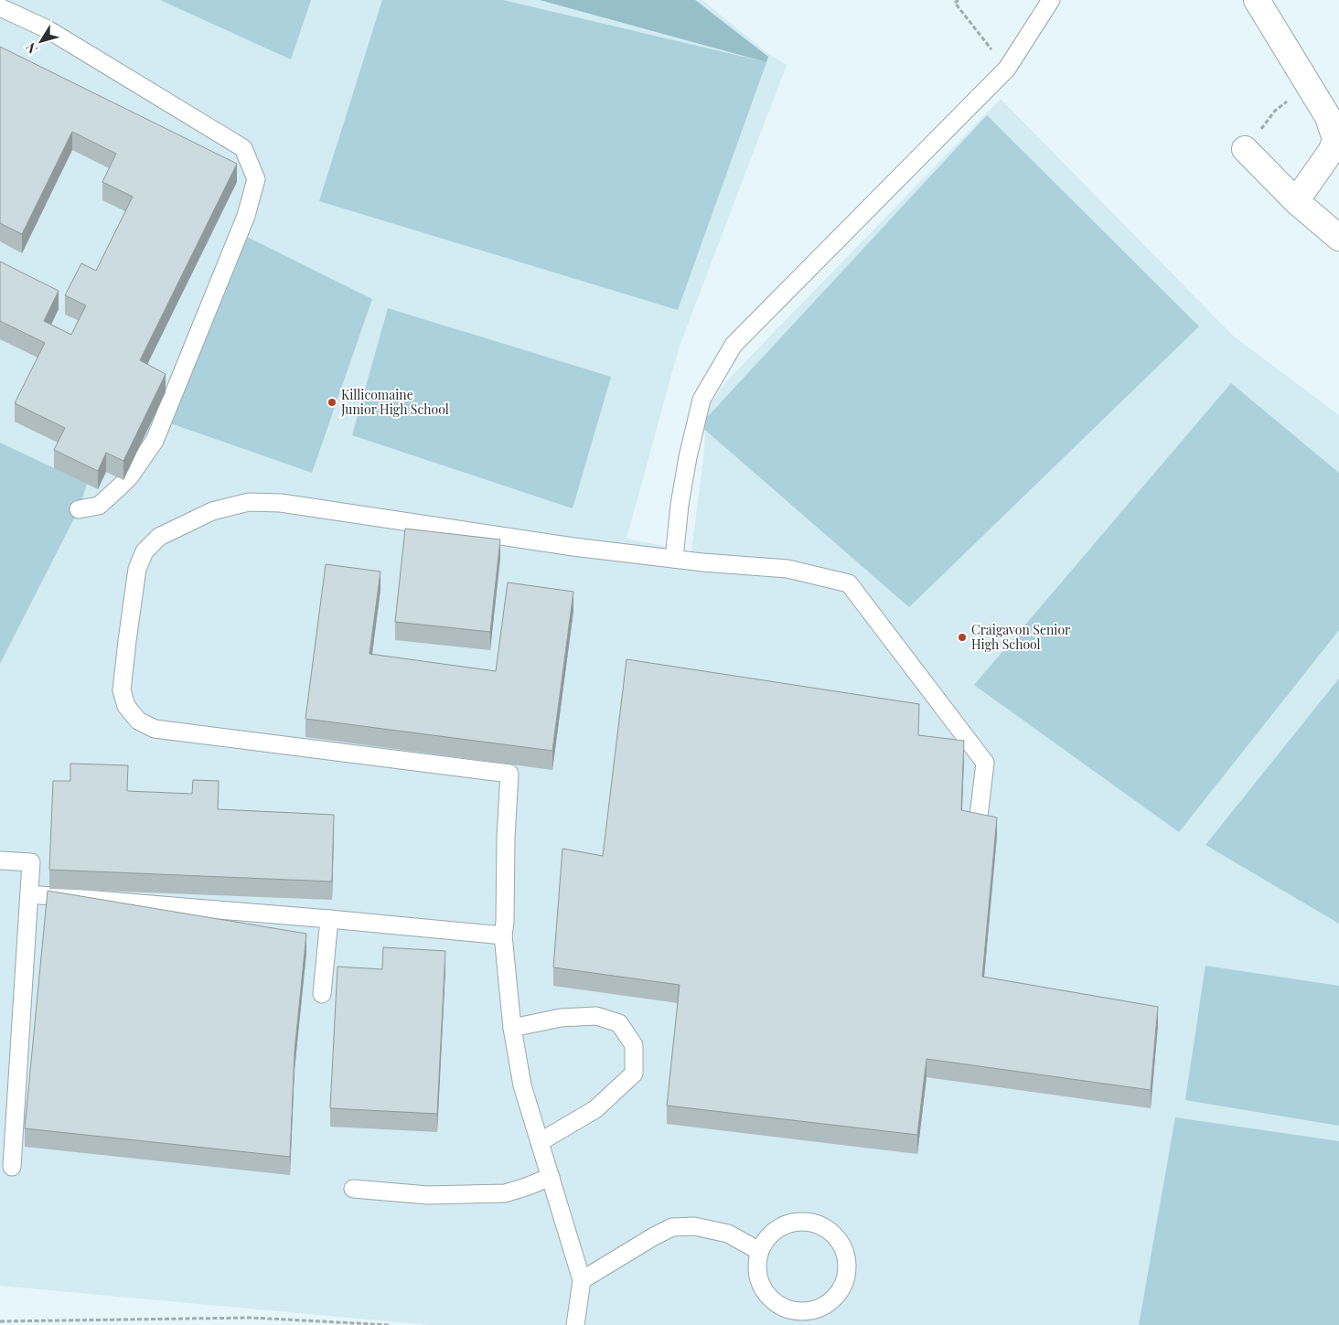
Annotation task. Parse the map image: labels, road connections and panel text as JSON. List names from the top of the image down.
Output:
{
  "places": ["Killicomaine Junior High School", "Craigavon Senior High School"],
  "north": "bottom left"
}
